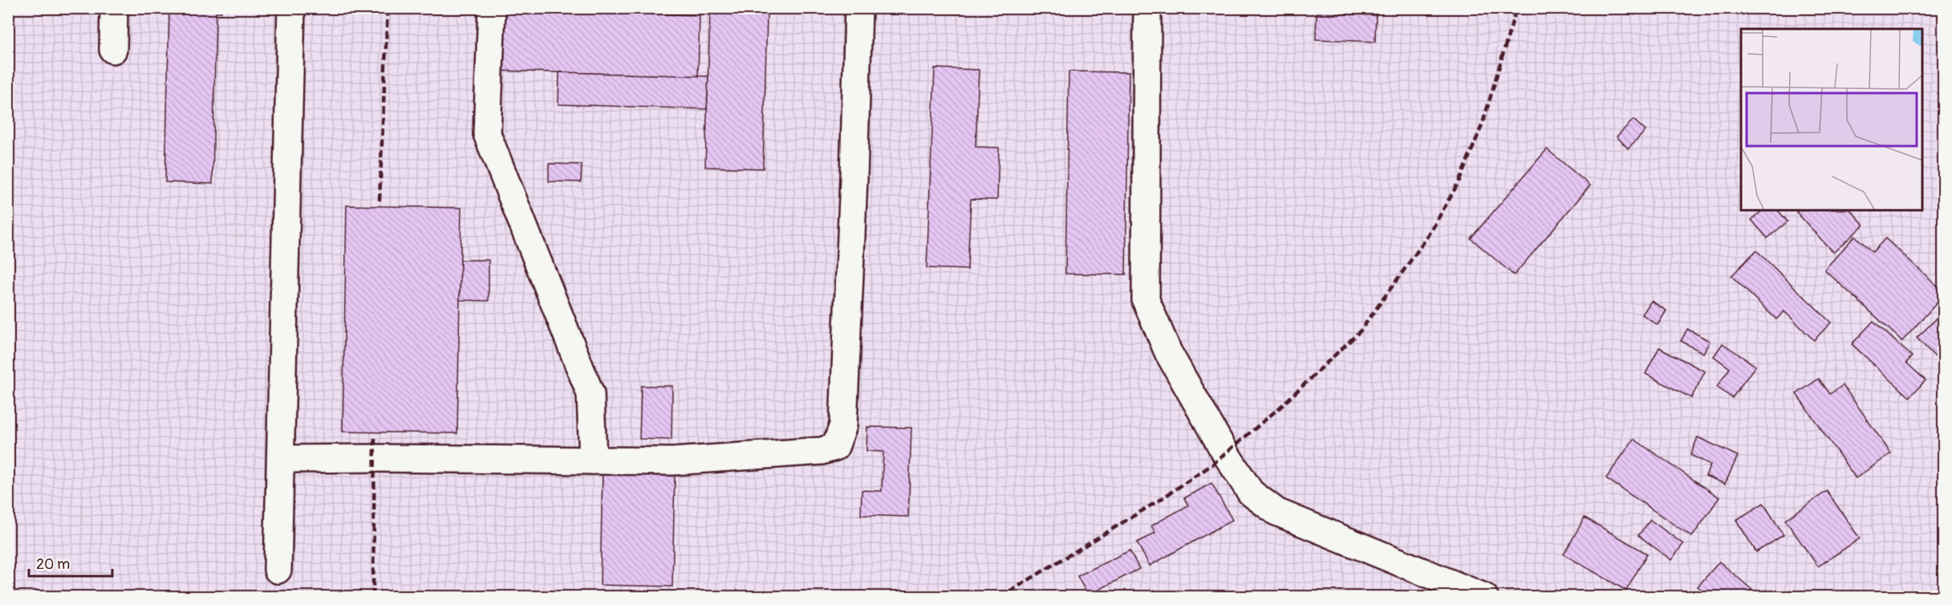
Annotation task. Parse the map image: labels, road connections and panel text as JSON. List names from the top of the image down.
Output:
{
  "scale_bar": "20 m"
}
